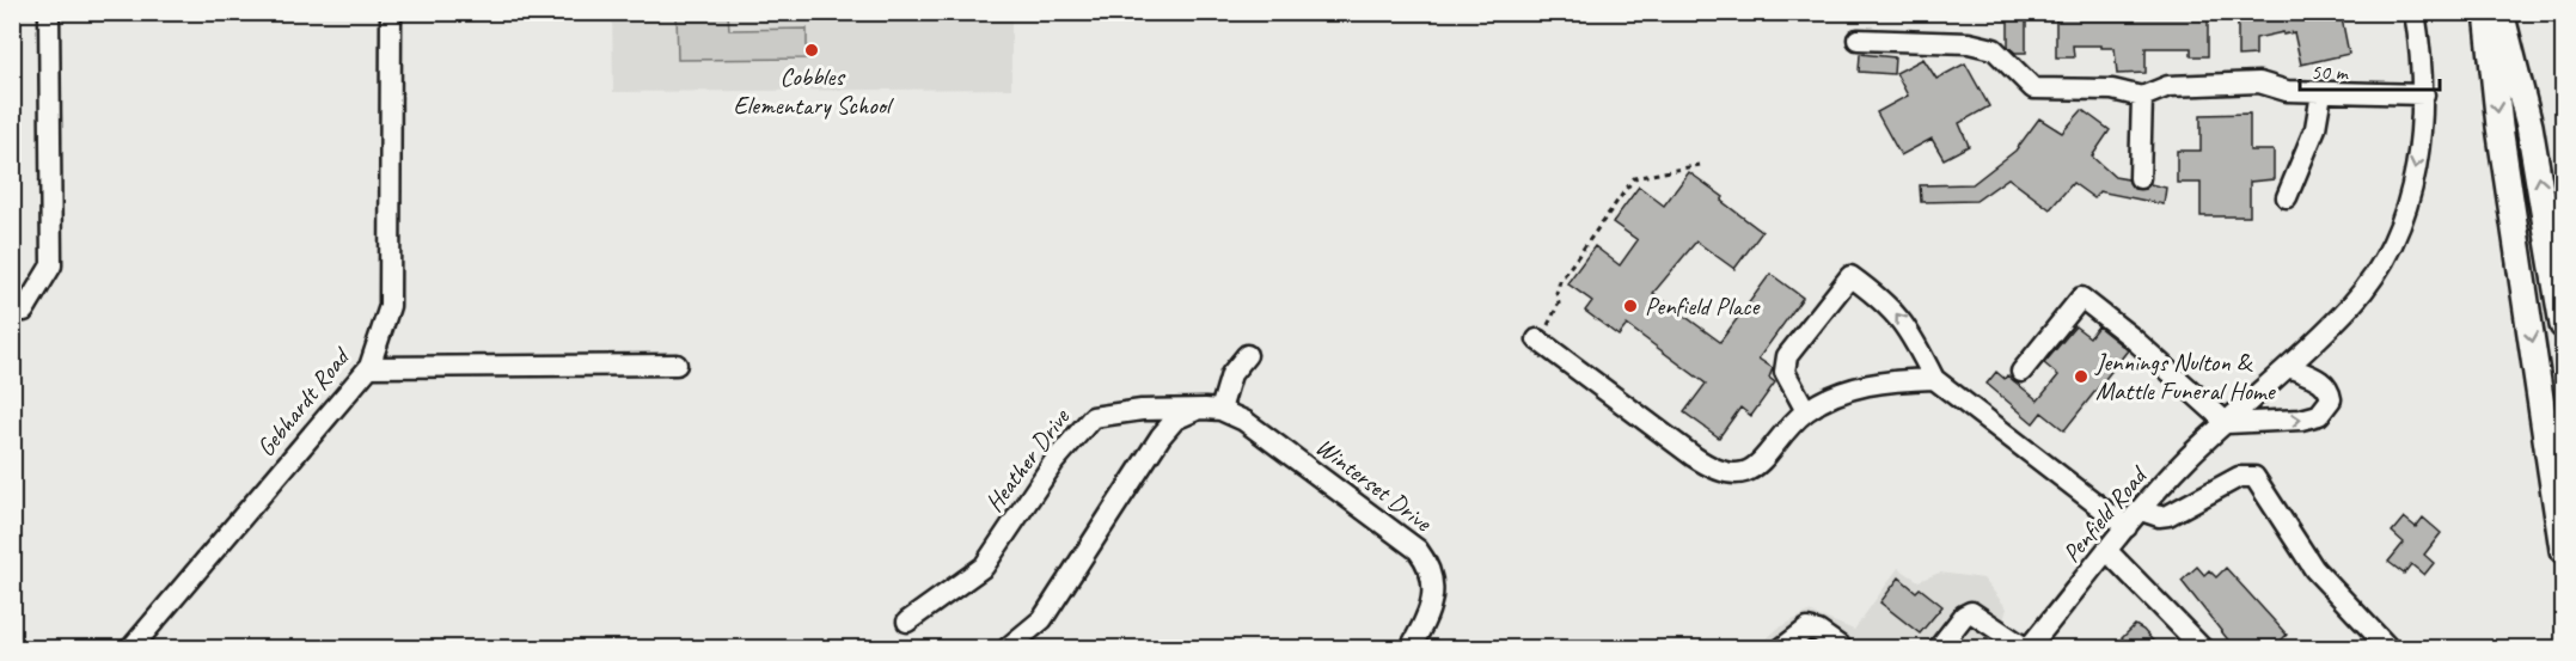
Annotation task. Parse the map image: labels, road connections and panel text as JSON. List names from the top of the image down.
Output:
{
  "streets": {
    "street": [
      "Gebhardt Road",
      "Heather Drive",
      "Winterset Drive",
      "Penfield Road"
    ]
  },
  "crossings": [
    ["Heather Drive", "Winterset Drive"]
  ],
  "places": ["Cobbles Elementary School", "Penfield Place", "Jennings Nulton & Mattle Funeral Home"],
  "scale_bar": "50 m"
}
